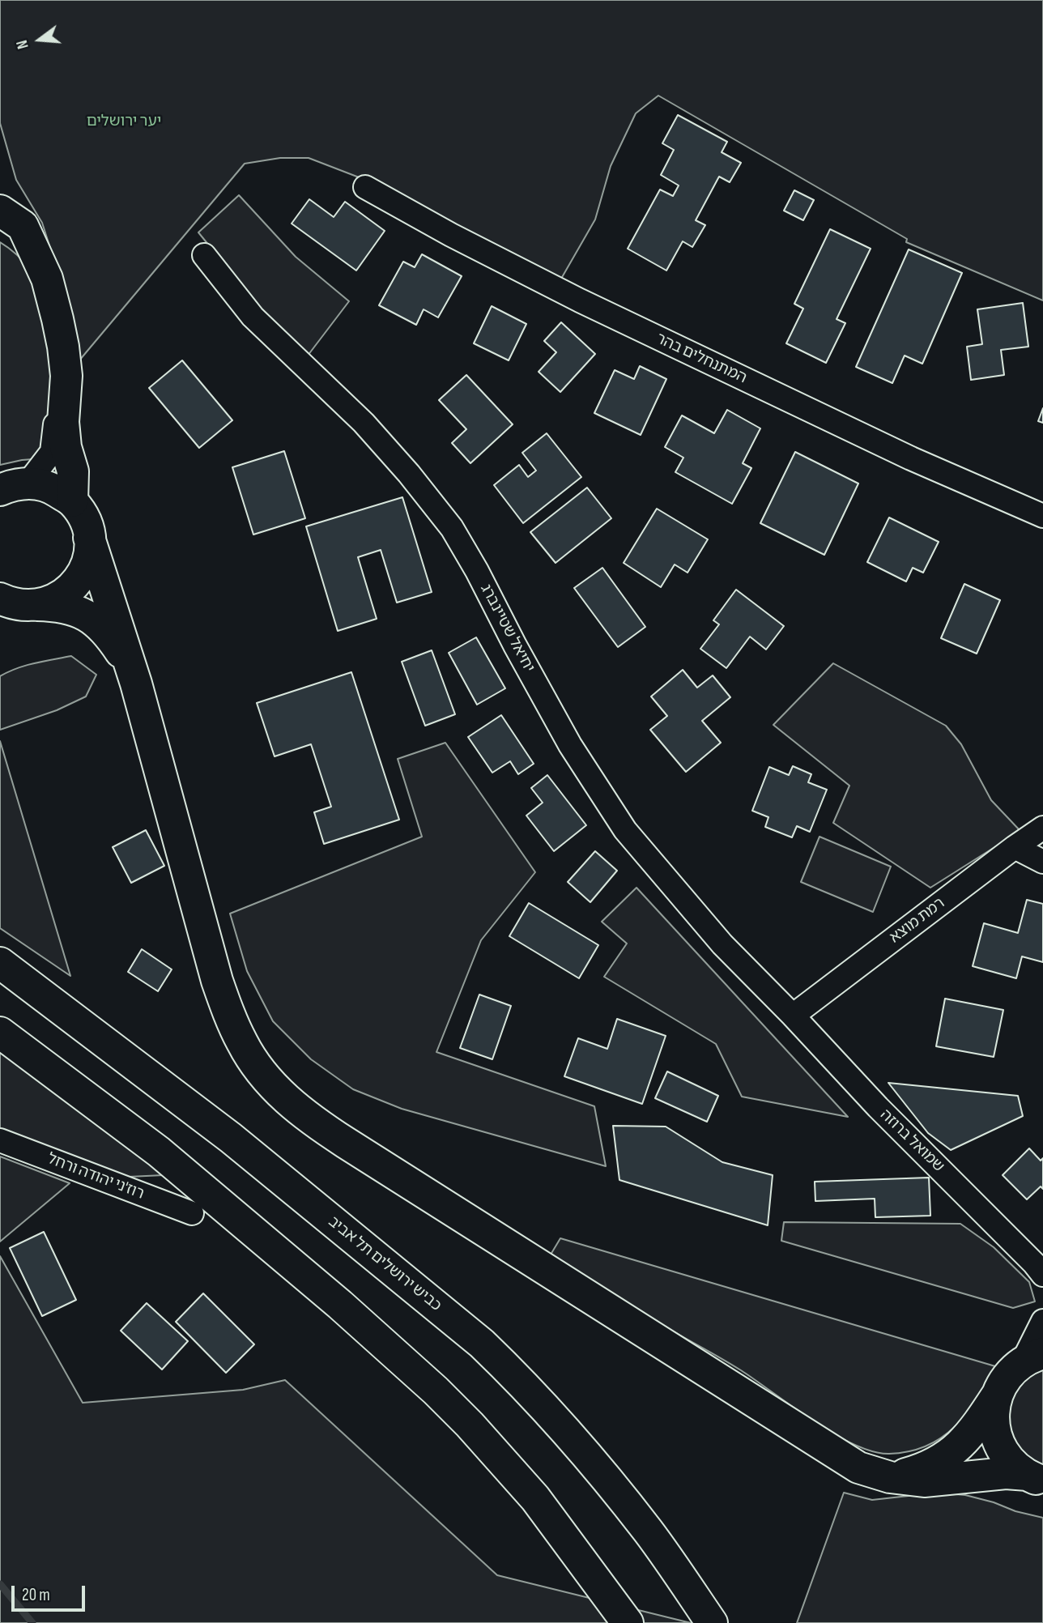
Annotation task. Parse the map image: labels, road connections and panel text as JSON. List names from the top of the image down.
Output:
{
  "streets": {
    "main road": ["כביש ירושלים תל אביב"],
    "street": [
      "המתנחלים בהר",
      "יחיאל שטיינברג",
      "רמת מוצא",
      "שמואל ברוזה",
      "רוז'ני יהודה ורחל"
    ]
  },
  "crossings": [
    ["יחיאל שטיינברג", "רמת מוצא"],
    ["יחיאל שטיינברג", "שמואל ברוזה"],
    ["רמת מוצא", "שמואל ברוזה"]
  ],
  "parks": ["יער ירושלים"],
  "scale_bar": "20 m",
  "north": "left"
}
